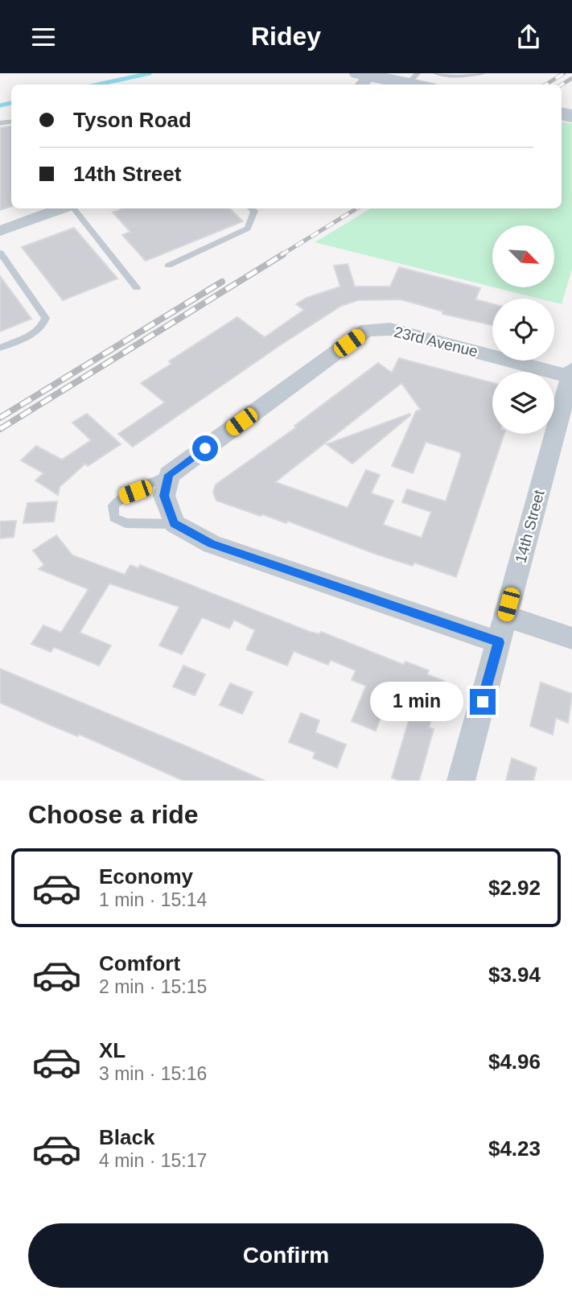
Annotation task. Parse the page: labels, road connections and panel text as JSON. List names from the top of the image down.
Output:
{
  "streets": {
    "street": ["23rd Avenue", "14th Street"]
  },
  "crossings": [
    ["23rd Avenue", "14th Street"]
  ],
  "north": "bottom right",
  "page": {
    "header": "Ridey",
    "banner": ["Tyson Road", "14th Street"],
    "bubble": "1 min",
    "heading": "Choose a ride",
    "list": [
      {
        "name": "Economy",
        "note": "1 min · 15:14",
        "value": "$2.92"
      },
      {
        "name": "Comfort",
        "note": "2 min · 15:15",
        "value": "$3.94"
      },
      {
        "name": "XL",
        "note": "3 min · 15:16",
        "value": "$4.96"
      },
      {
        "name": "Black",
        "note": "4 min · 15:17",
        "value": "$4.23"
      }
    ],
    "buttons": "Confirm"
  }
}
